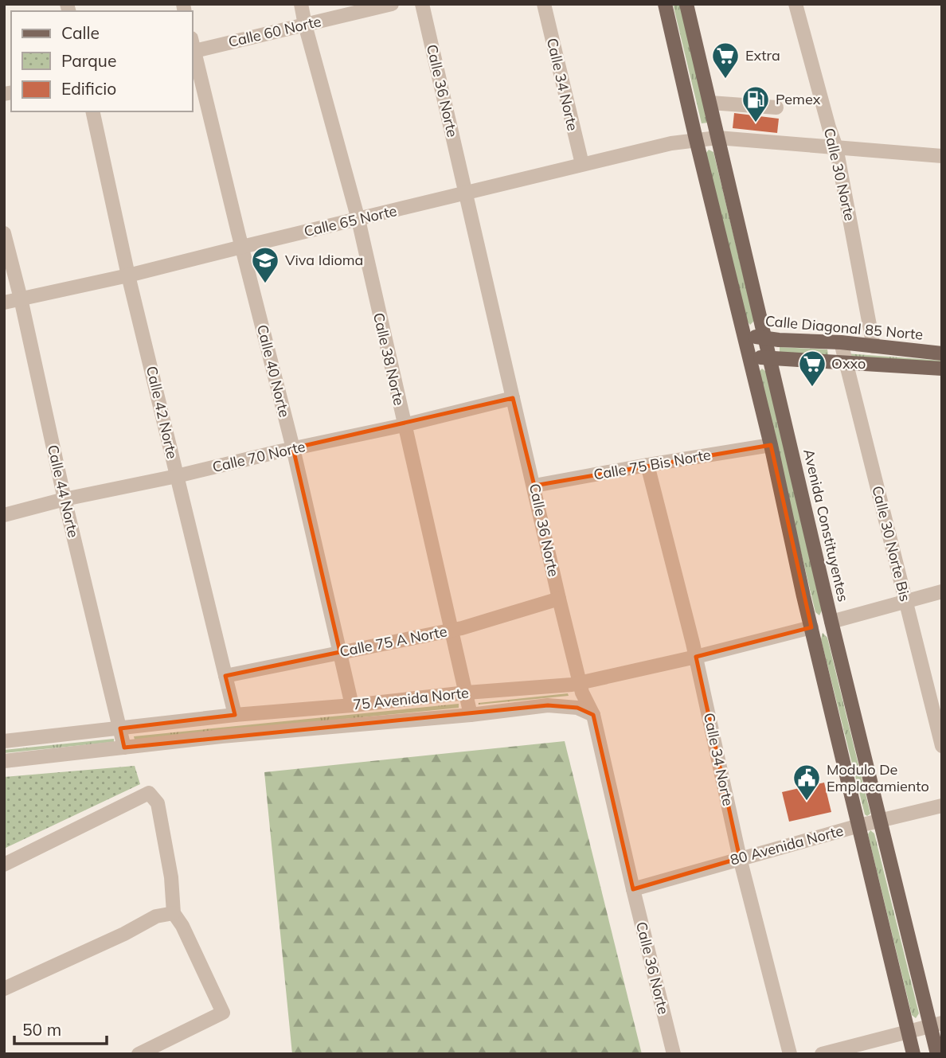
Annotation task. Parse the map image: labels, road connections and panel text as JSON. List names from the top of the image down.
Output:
{
  "streets": {
    "main road": ["Calle Diagonal 85 Norte", "Avenida Constituyentes"],
    "street": [
      "Calle 60 Norte",
      "Calle 34 Norte",
      "Calle 36 Norte",
      "Calle 30 Norte",
      "Calle 65 Norte",
      "Calle 38 Norte",
      "Calle 40 Norte",
      "Calle 42 Norte",
      "Calle 70 Norte",
      "Calle 75 Bis Norte",
      "Calle 44 Norte",
      "Calle 30 Norte Bis",
      "Calle 75 A Norte",
      "75 Avenida Norte",
      "80 Avenida Norte"
    ]
  },
  "crossings": [
    ["Calle 60 Norte", "Calle 38 Norte"],
    ["Calle 34 Norte", "Calle 65 Norte"],
    ["Calle 34 Norte", "Calle 75 Bis Norte"],
    ["Calle 34 Norte", "75 Avenida Norte"],
    ["Calle 34 Norte", "80 Avenida Norte"],
    ["Calle 36 Norte", "Calle 65 Norte"],
    ["Calle 36 Norte", "Calle 70 Norte"],
    ["Calle 36 Norte", "Calle 75 Bis Norte"],
    ["Calle 36 Norte", "Calle 75 A Norte"],
    ["Calle 36 Norte", "75 Avenida Norte"],
    ["Calle 36 Norte", "80 Avenida Norte"],
    ["Calle 30 Norte", "Calle 65 Norte"],
    ["Calle 30 Norte", "Calle Diagonal 85 Norte"],
    ["Calle 65 Norte", "Calle 38 Norte"],
    ["Calle 65 Norte", "Calle 40 Norte"],
    ["Calle 65 Norte", "Calle 42 Norte"],
    ["Calle 65 Norte", "Calle 44 Norte"],
    ["Calle 65 Norte", "Avenida Constituyentes"],
    ["Calle Diagonal 85 Norte", "Avenida Constituyentes"],
    ["Calle Diagonal 85 Norte", "Calle 30 Norte Bis"],
    ["Calle 38 Norte", "Calle 70 Norte"],
    ["Calle 38 Norte", "Calle 75 A Norte"],
    ["Calle 38 Norte", "75 Avenida Norte"],
    ["Calle 40 Norte", "Calle 70 Norte"],
    ["Calle 40 Norte", "Calle 75 A Norte"],
    ["Calle 40 Norte", "75 Avenida Norte"],
    ["Calle 42 Norte", "Calle 70 Norte"],
    ["Calle 42 Norte", "Calle 75 A Norte"],
    ["Calle 42 Norte", "75 Avenida Norte"],
    ["Calle 70 Norte", "Calle 44 Norte"],
    ["Calle 44 Norte", "75 Avenida Norte"],
    ["Avenida Constituyentes", "80 Avenida Norte"]
  ],
  "places": {
    "supermarket": ["Extra", "Oxxo"],
    "fuel station": ["Pemex"],
    "school or university": ["Viva Idioma"],
    "public building": ["Modulo De Emplacamiento"]
  },
  "legend": ["Calle", "Parque", "Edificio"],
  "scale_bar": "50 m"
}
